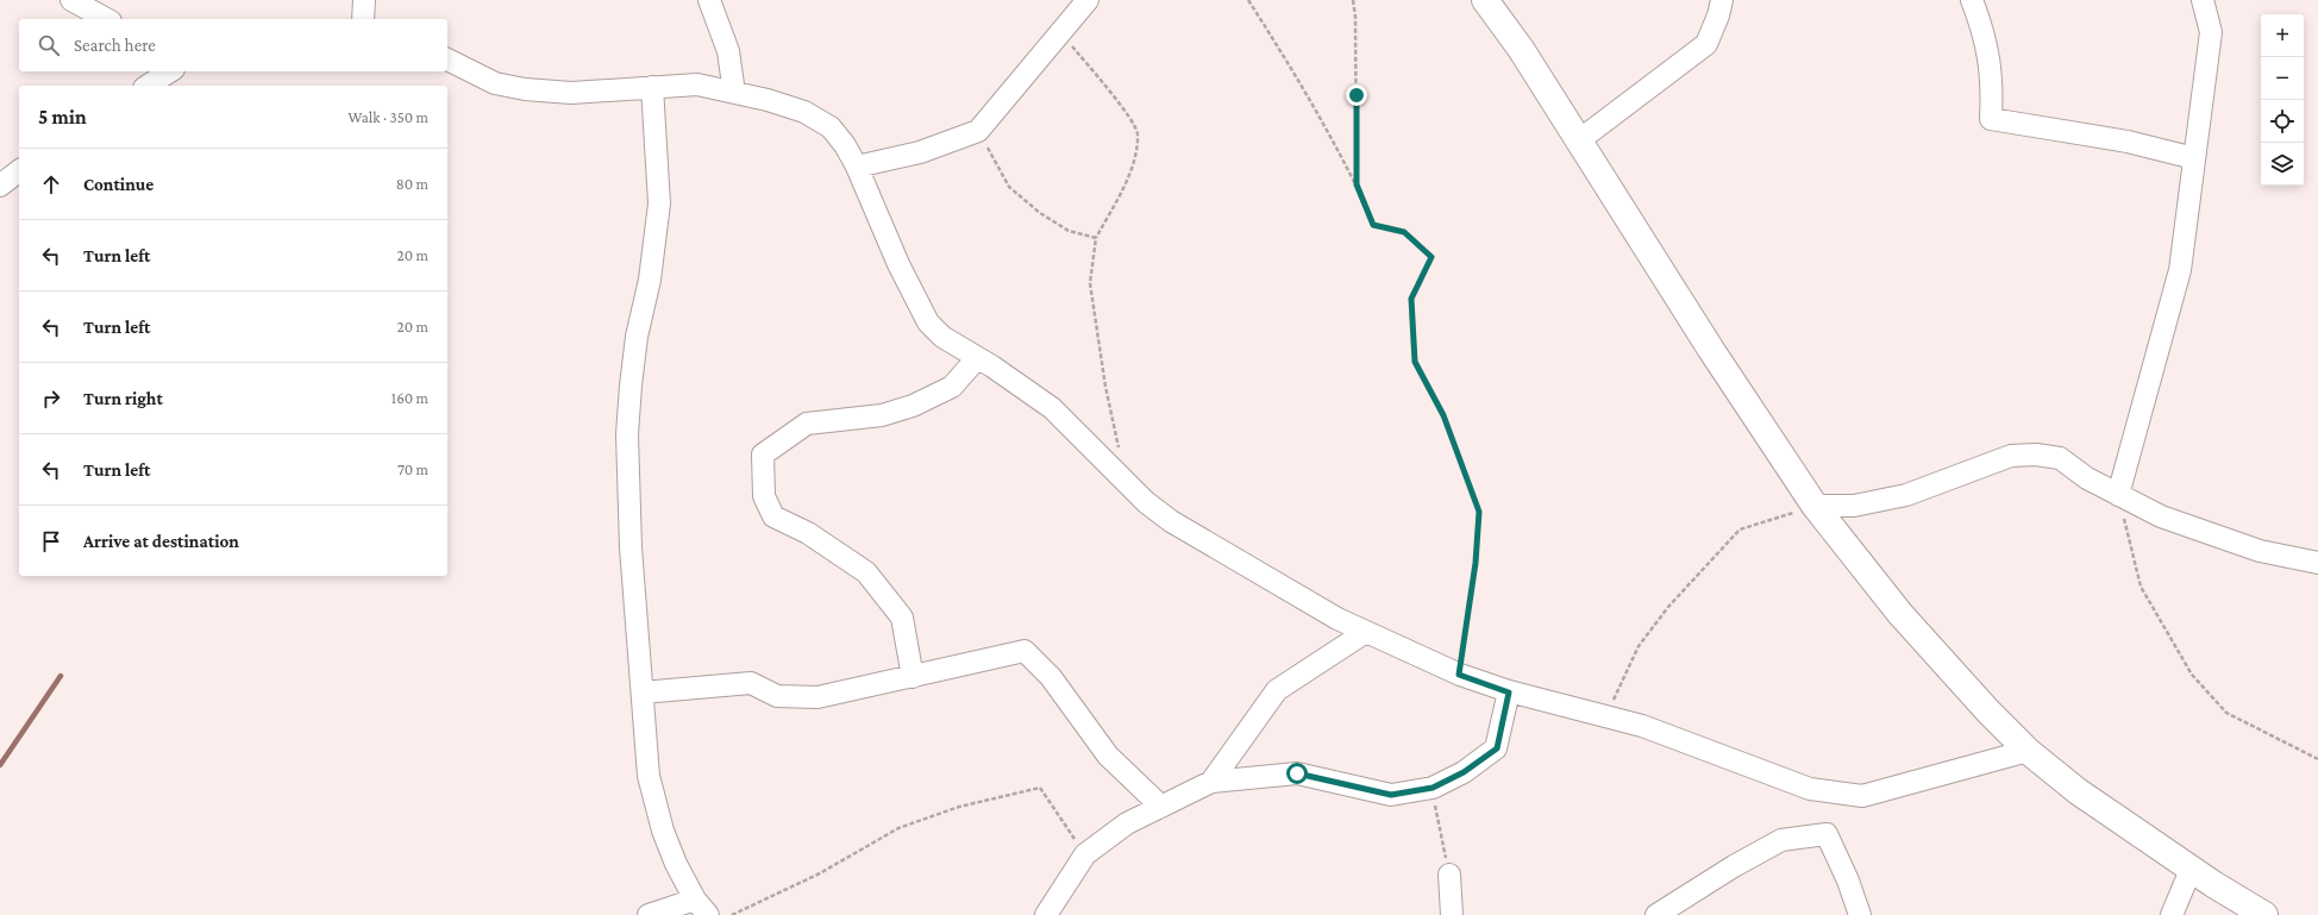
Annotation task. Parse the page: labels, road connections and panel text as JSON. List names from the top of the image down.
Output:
{
  "page": {
    "map_buttons": ["+", "−"],
    "search": "Search here",
    "heading": ["5 min", "Walk · 350 m"],
    "list": [
      ["Continue", "80 m"],
      ["Turn left", "20 m"],
      ["Turn left", "20 m"],
      ["Turn right", "160 m"],
      ["Turn left", "70 m"],
      "Arrive at destination"
    ]
  }
}
